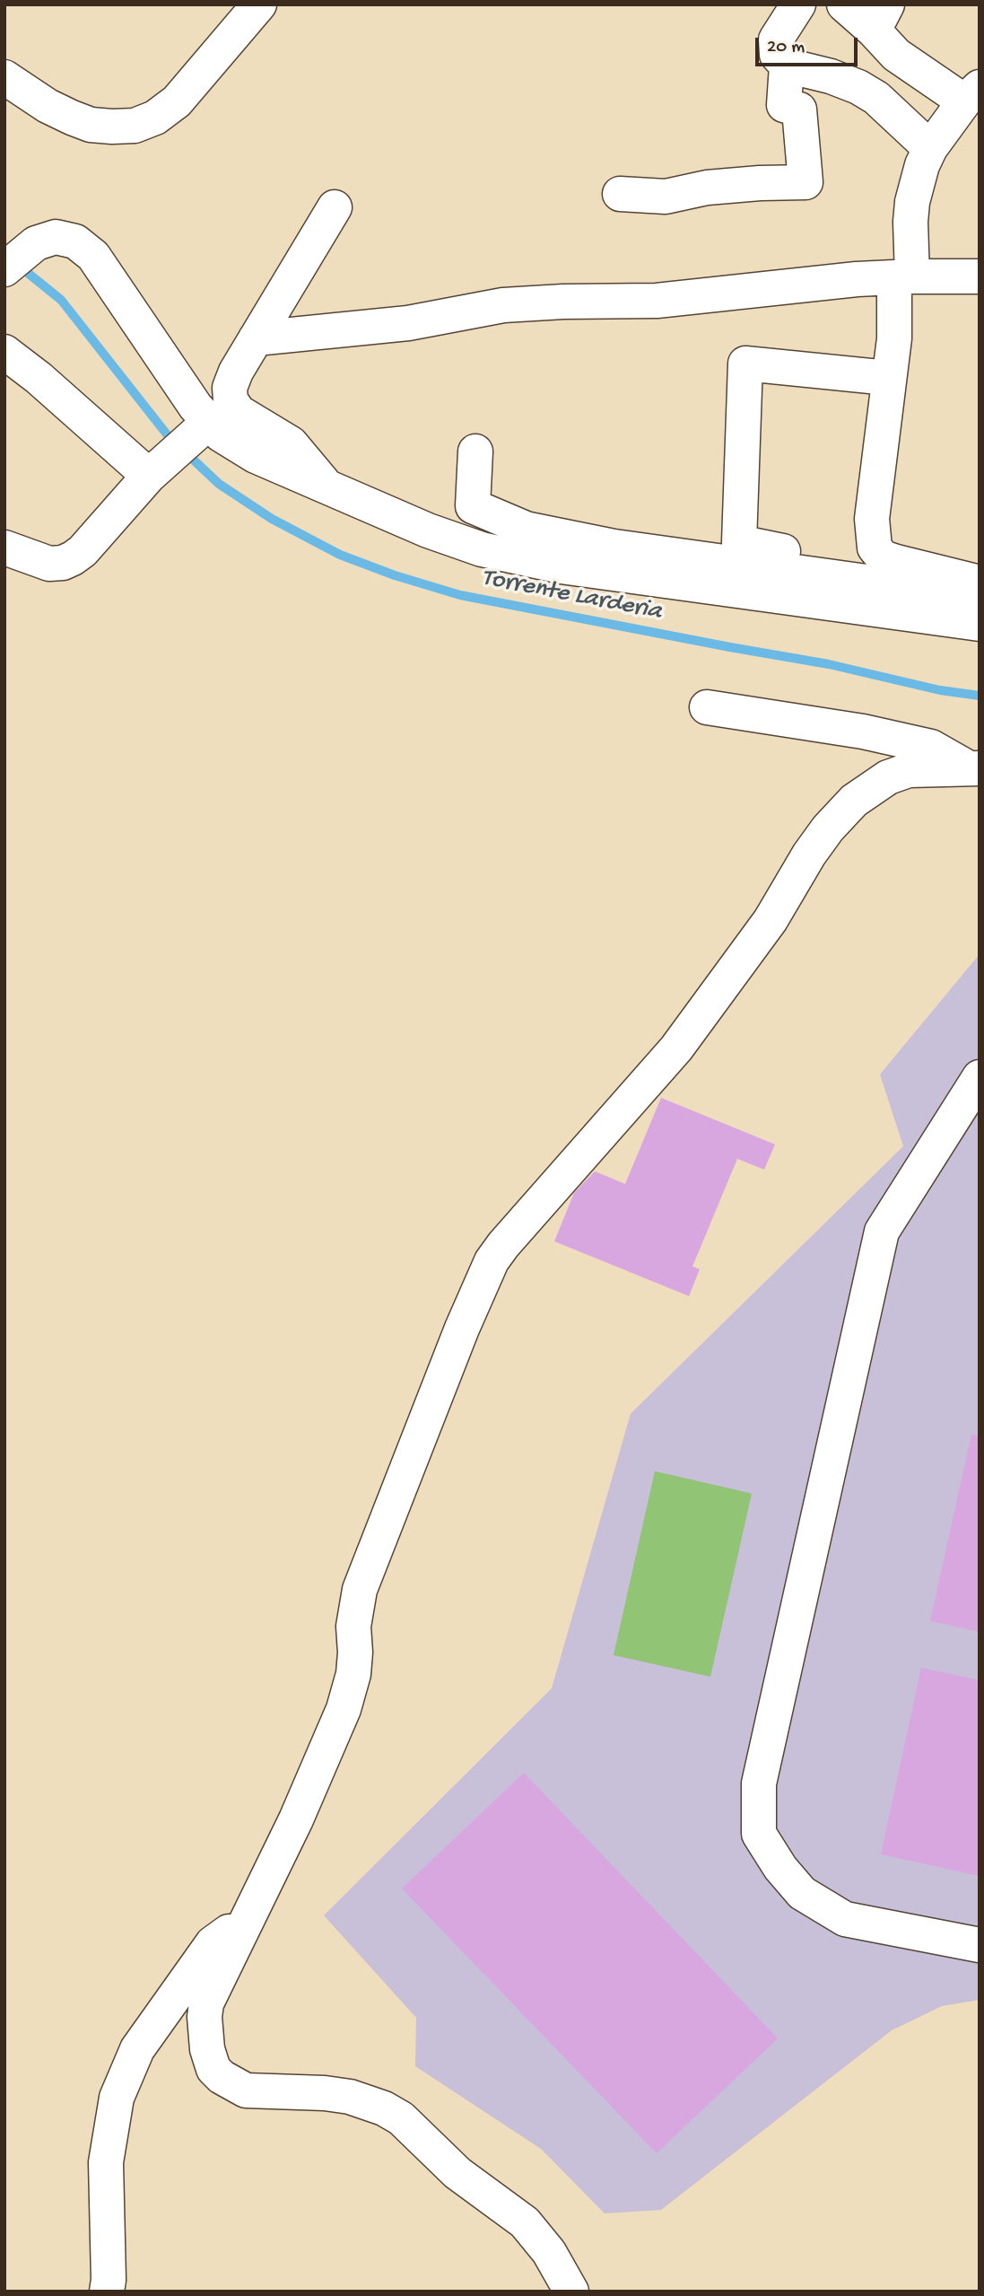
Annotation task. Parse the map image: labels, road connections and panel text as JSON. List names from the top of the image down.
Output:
{
  "water": ["Torrente Larderia"],
  "scale_bar": "20 m"
}
